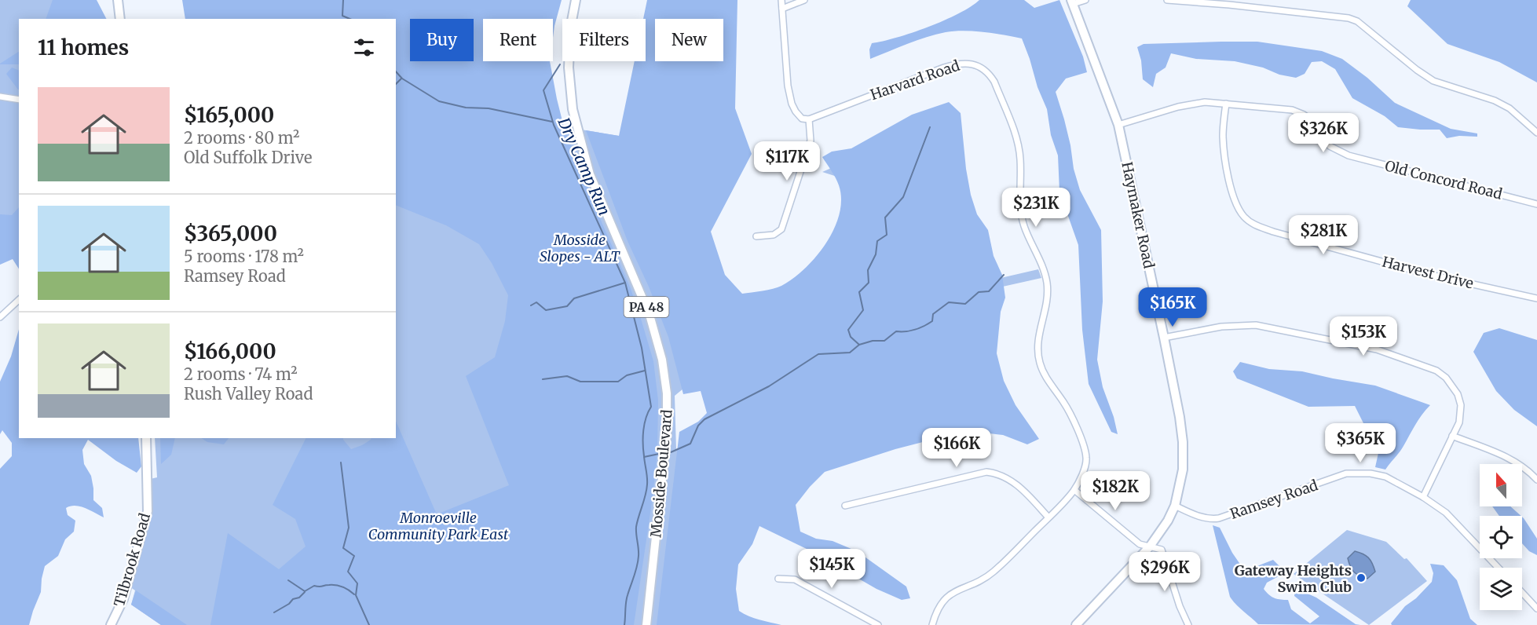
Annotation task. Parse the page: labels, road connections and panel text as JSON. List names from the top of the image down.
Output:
{
  "streets": {
    "main road": [
      "Haymaker Road",
      "PA 48",
      "Mosside Boulevard",
      "Tilbrook Road"
    ],
    "street": [
      "Harvard Road",
      "Old Concord Road",
      "Harvest Drive",
      "Ramsey Road"
    ]
  },
  "crossings": [
    ["Old Concord Road", "Haymaker Road"],
    ["Old Concord Road", "Harvest Drive"],
    ["Haymaker Road", "Ramsey Road"]
  ],
  "water": ["Dry Camp Run"],
  "parks": ["Mosside Slopes - ALT", "Monroeville Community Park East"],
  "places": ["Gateway Heights Swim Club"],
  "north": "top",
  "page": {
    "chip": [
      "Buy",
      "Rent",
      "Filters",
      "New"
    ],
    "heading": "11 homes",
    "list": [
      {
        "name": "$165,000",
        "note": "2 rooms · 80 m² · Old Suffolk Drive"
      },
      {
        "name": "$365,000",
        "note": "5 rooms · 178 m² · Ramsey Road"
      },
      {
        "name": "$166,000",
        "note": "2 rooms · 74 m² · Rush Valley Road"
      }
    ],
    "price": [
      "$326K",
      "$117K",
      "$231K",
      "$281K",
      "$165K",
      "$153K",
      "$365K",
      "$166K",
      "$182K",
      "$145K",
      "$296K"
    ]
  }
}
